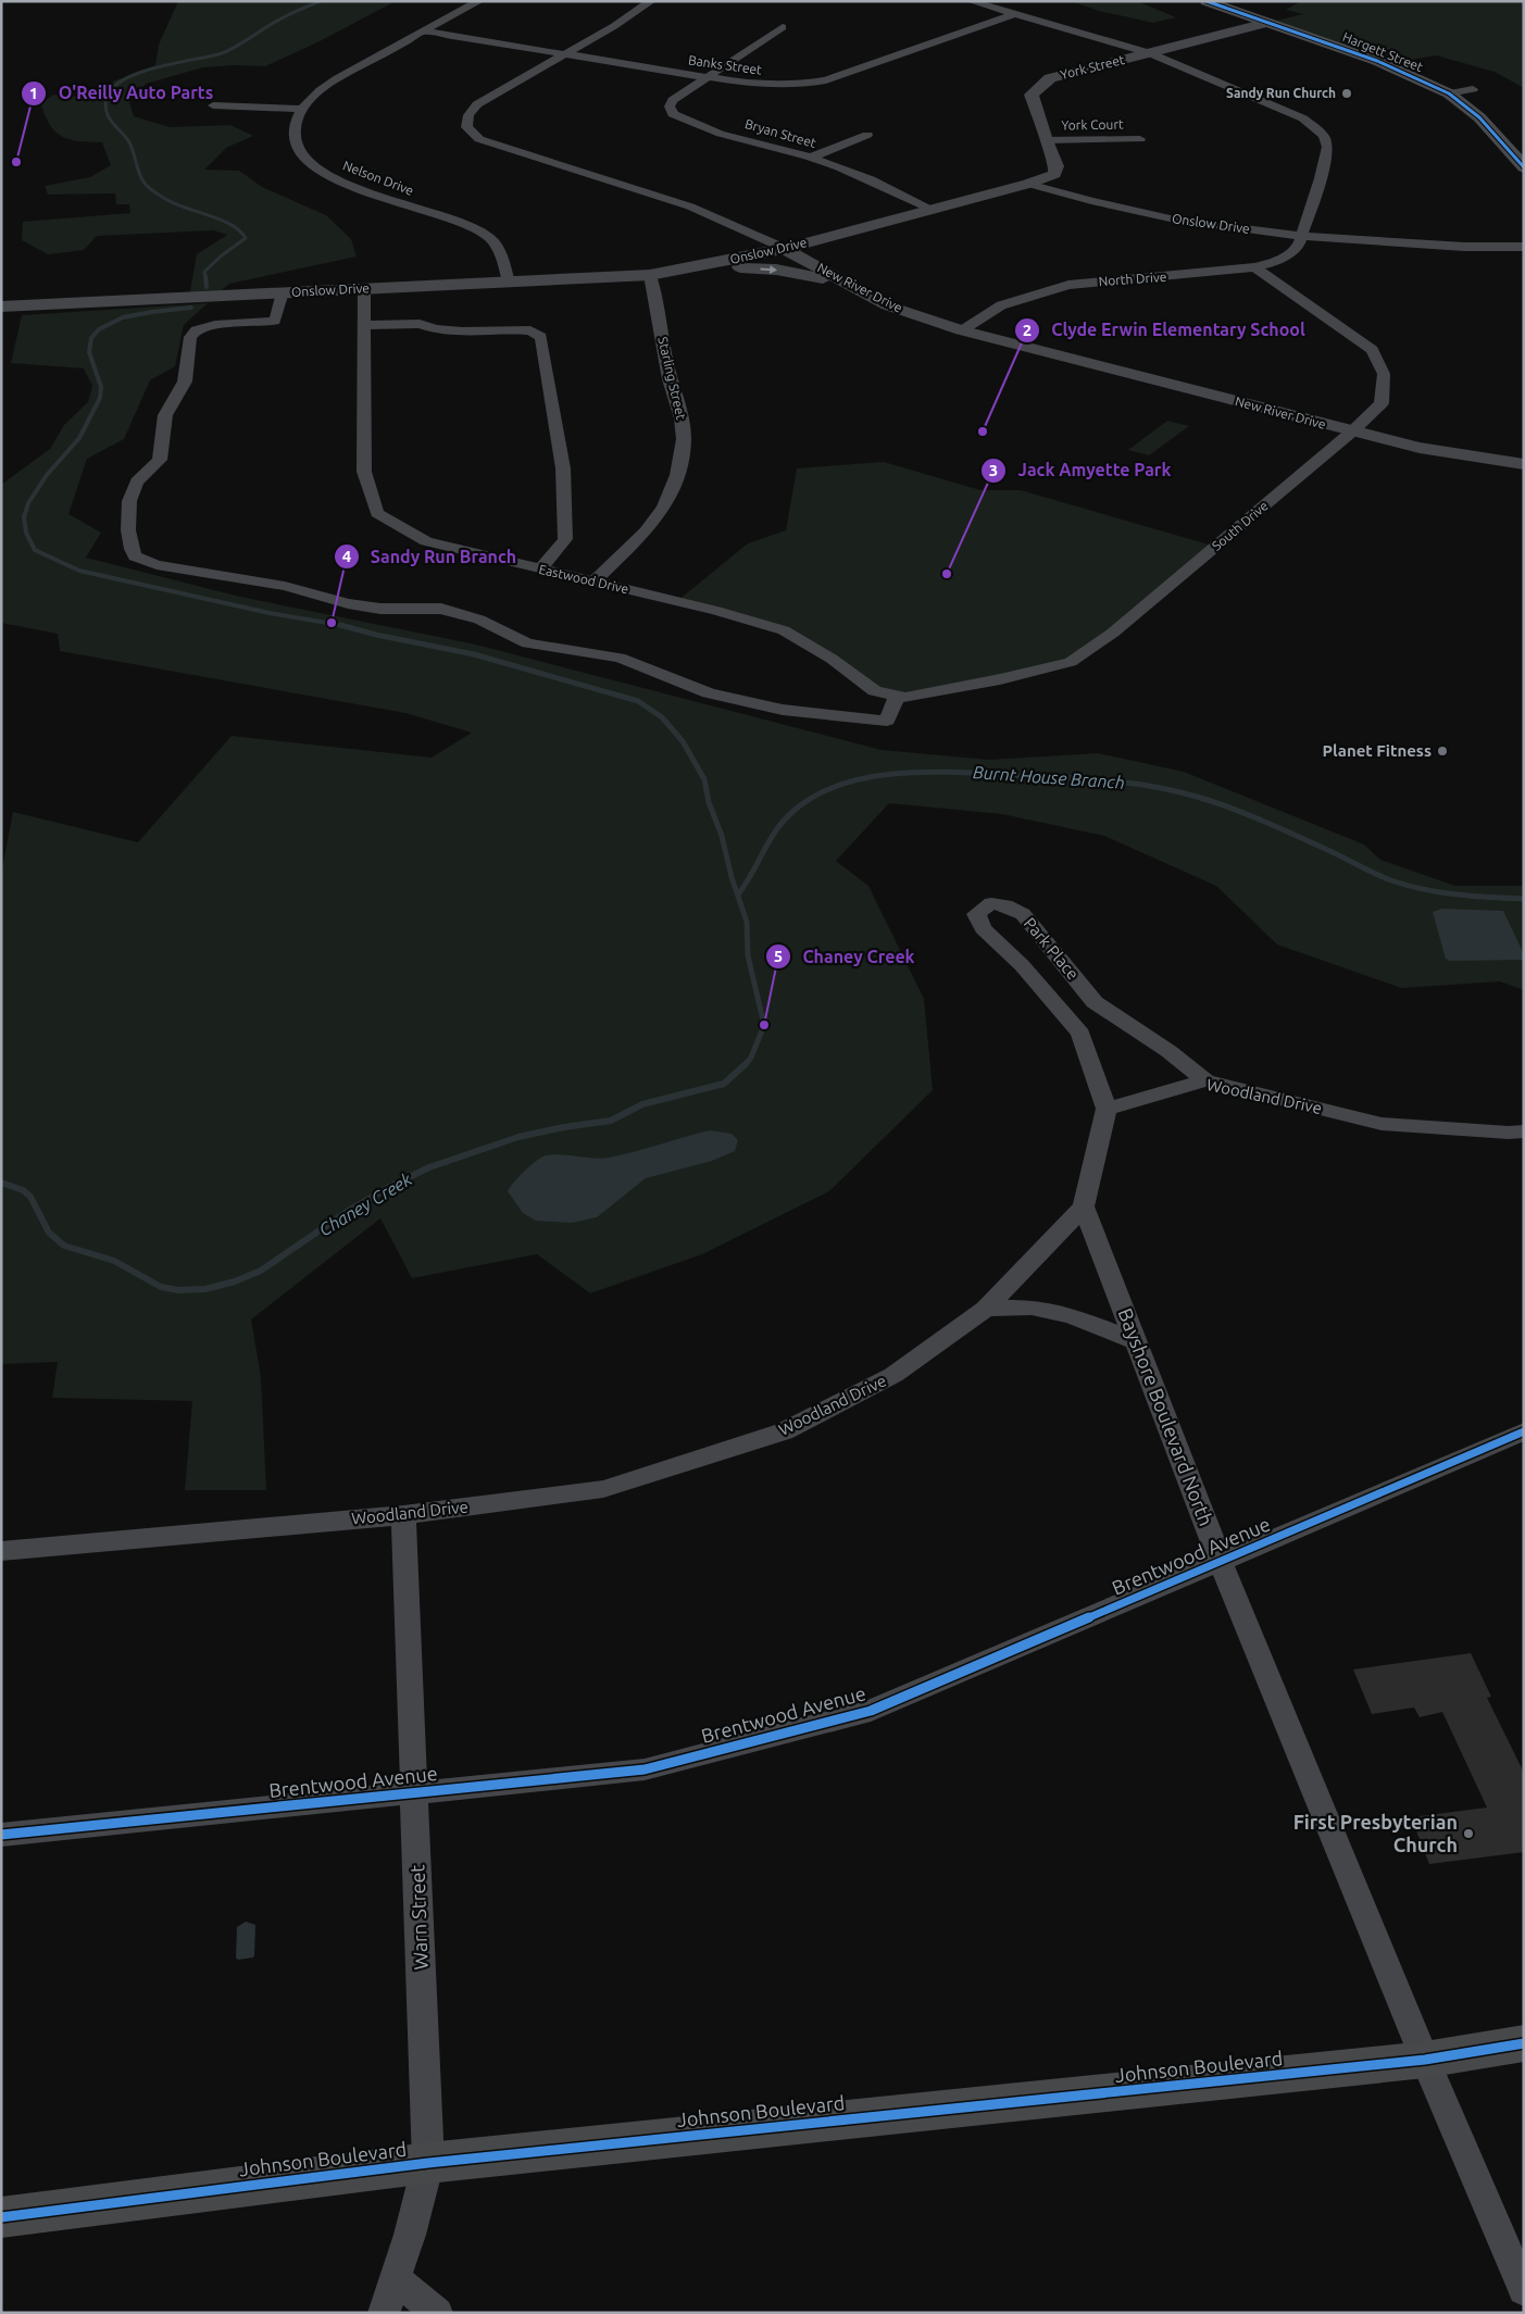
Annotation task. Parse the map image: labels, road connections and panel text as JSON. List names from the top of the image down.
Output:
{
  "streets": {
    "main road": ["Hargett Street", "Johnson Boulevard"],
    "street": [
      "Banks Street",
      "York Street",
      "York Court",
      "Bryan Street",
      "Nelson Drive",
      "Onslow Drive",
      "North Drive",
      "New River Drive",
      "Starling Street",
      "South Drive",
      "Eastwood Drive",
      "Park Place",
      "Woodland Drive",
      "Bayshore Boulevard North",
      "Brentwood Avenue",
      "Warn Street"
    ]
  },
  "crossings": [
    ["Hargett Street", "York Street"],
    ["Banks Street", "Bryan Street"],
    ["Banks Street", "Nelson Drive"],
    ["Banks Street", "New River Drive"],
    ["York Street", "York Court"],
    ["York Street", "Onslow Drive"],
    ["Bryan Street", "Onslow Drive"],
    ["Nelson Drive", "Onslow Drive"],
    ["Onslow Drive", "North Drive"],
    ["Onslow Drive", "New River Drive"],
    ["Onslow Drive", "Starling Street"],
    ["Onslow Drive", "Eastwood Drive"],
    ["North Drive", "New River Drive"],
    ["North Drive", "South Drive"],
    ["New River Drive", "South Drive"],
    ["Starling Street", "Eastwood Drive"],
    ["South Drive", "Eastwood Drive"],
    ["Park Place", "Woodland Drive"],
    ["Woodland Drive", "Bayshore Boulevard North"],
    ["Woodland Drive", "Warn Street"],
    ["Bayshore Boulevard North", "Brentwood Avenue"],
    ["Bayshore Boulevard North", "Johnson Boulevard"],
    ["Brentwood Avenue", "Warn Street"],
    ["Warn Street", "Johnson Boulevard"]
  ],
  "water": ["Burnt House Branch", "Chaney Creek"],
  "places": [
    "Sandy Run Church",
    "O'Reilly Auto Parts",
    "Clyde Erwin Elementary School",
    "Jack Amyette Park",
    "Sandy Run Branch",
    "Planet Fitness",
    "Chaney Creek",
    "First Presbyterian Church"
  ]
}
